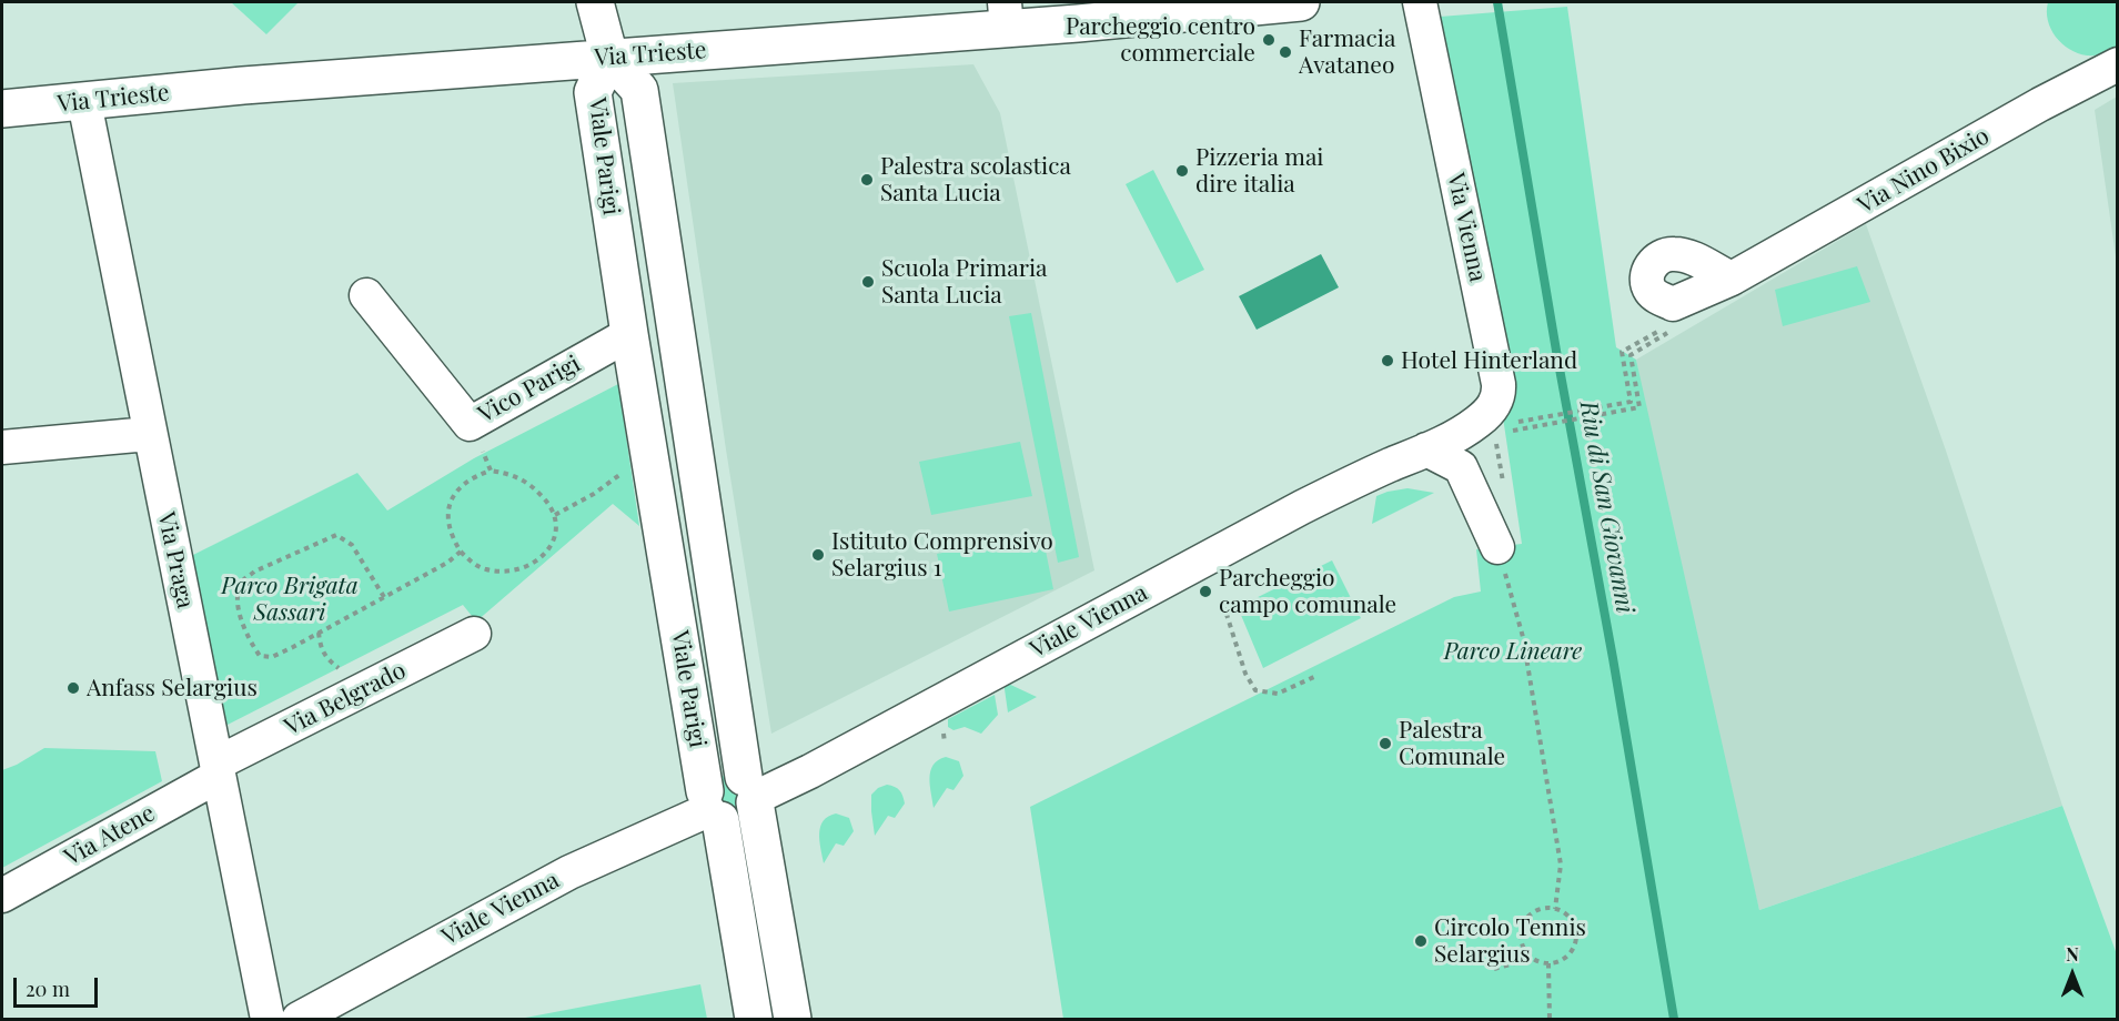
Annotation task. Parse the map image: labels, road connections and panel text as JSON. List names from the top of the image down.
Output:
{
  "streets": {
    "street": [
      "Via Trieste",
      "Viale Parigi",
      "Via Nino Bixio",
      "Via Vienna",
      "Vico Parigi",
      "Via Praga",
      "Viale Vienna",
      "Via Belgrado",
      "Via Atene"
    ]
  },
  "crossings": [
    ["Via Trieste", "Viale Parigi"],
    ["Via Trieste", "Via Praga"],
    ["Viale Parigi", "Vico Parigi"],
    ["Viale Parigi", "Viale Vienna"],
    ["Via Vienna", "Viale Vienna"],
    ["Via Praga", "Via Belgrado"],
    ["Via Praga", "Via Atene"],
    ["Via Belgrado", "Via Atene"]
  ],
  "water": ["Riu di San Giovanni"],
  "parks": ["Parco Brigata Sassari", "Parco Lineare"],
  "places": [
    "Parcheggio centro commerciale",
    "Farmacia Avataneo",
    "Pizzeria mai dire italia",
    "Palestra scolastica Santa Lucia",
    "Scuola Primaria Santa Lucia",
    "Hotel Hinterland",
    "Istituto Comprensivo Selargius 1",
    "Parcheggio campo comunale",
    "Anfass Selargius",
    "Palestra Comunale",
    "Circolo Tennis Selargius"
  ],
  "scale_bar": "20 m",
  "north": "top"
}
